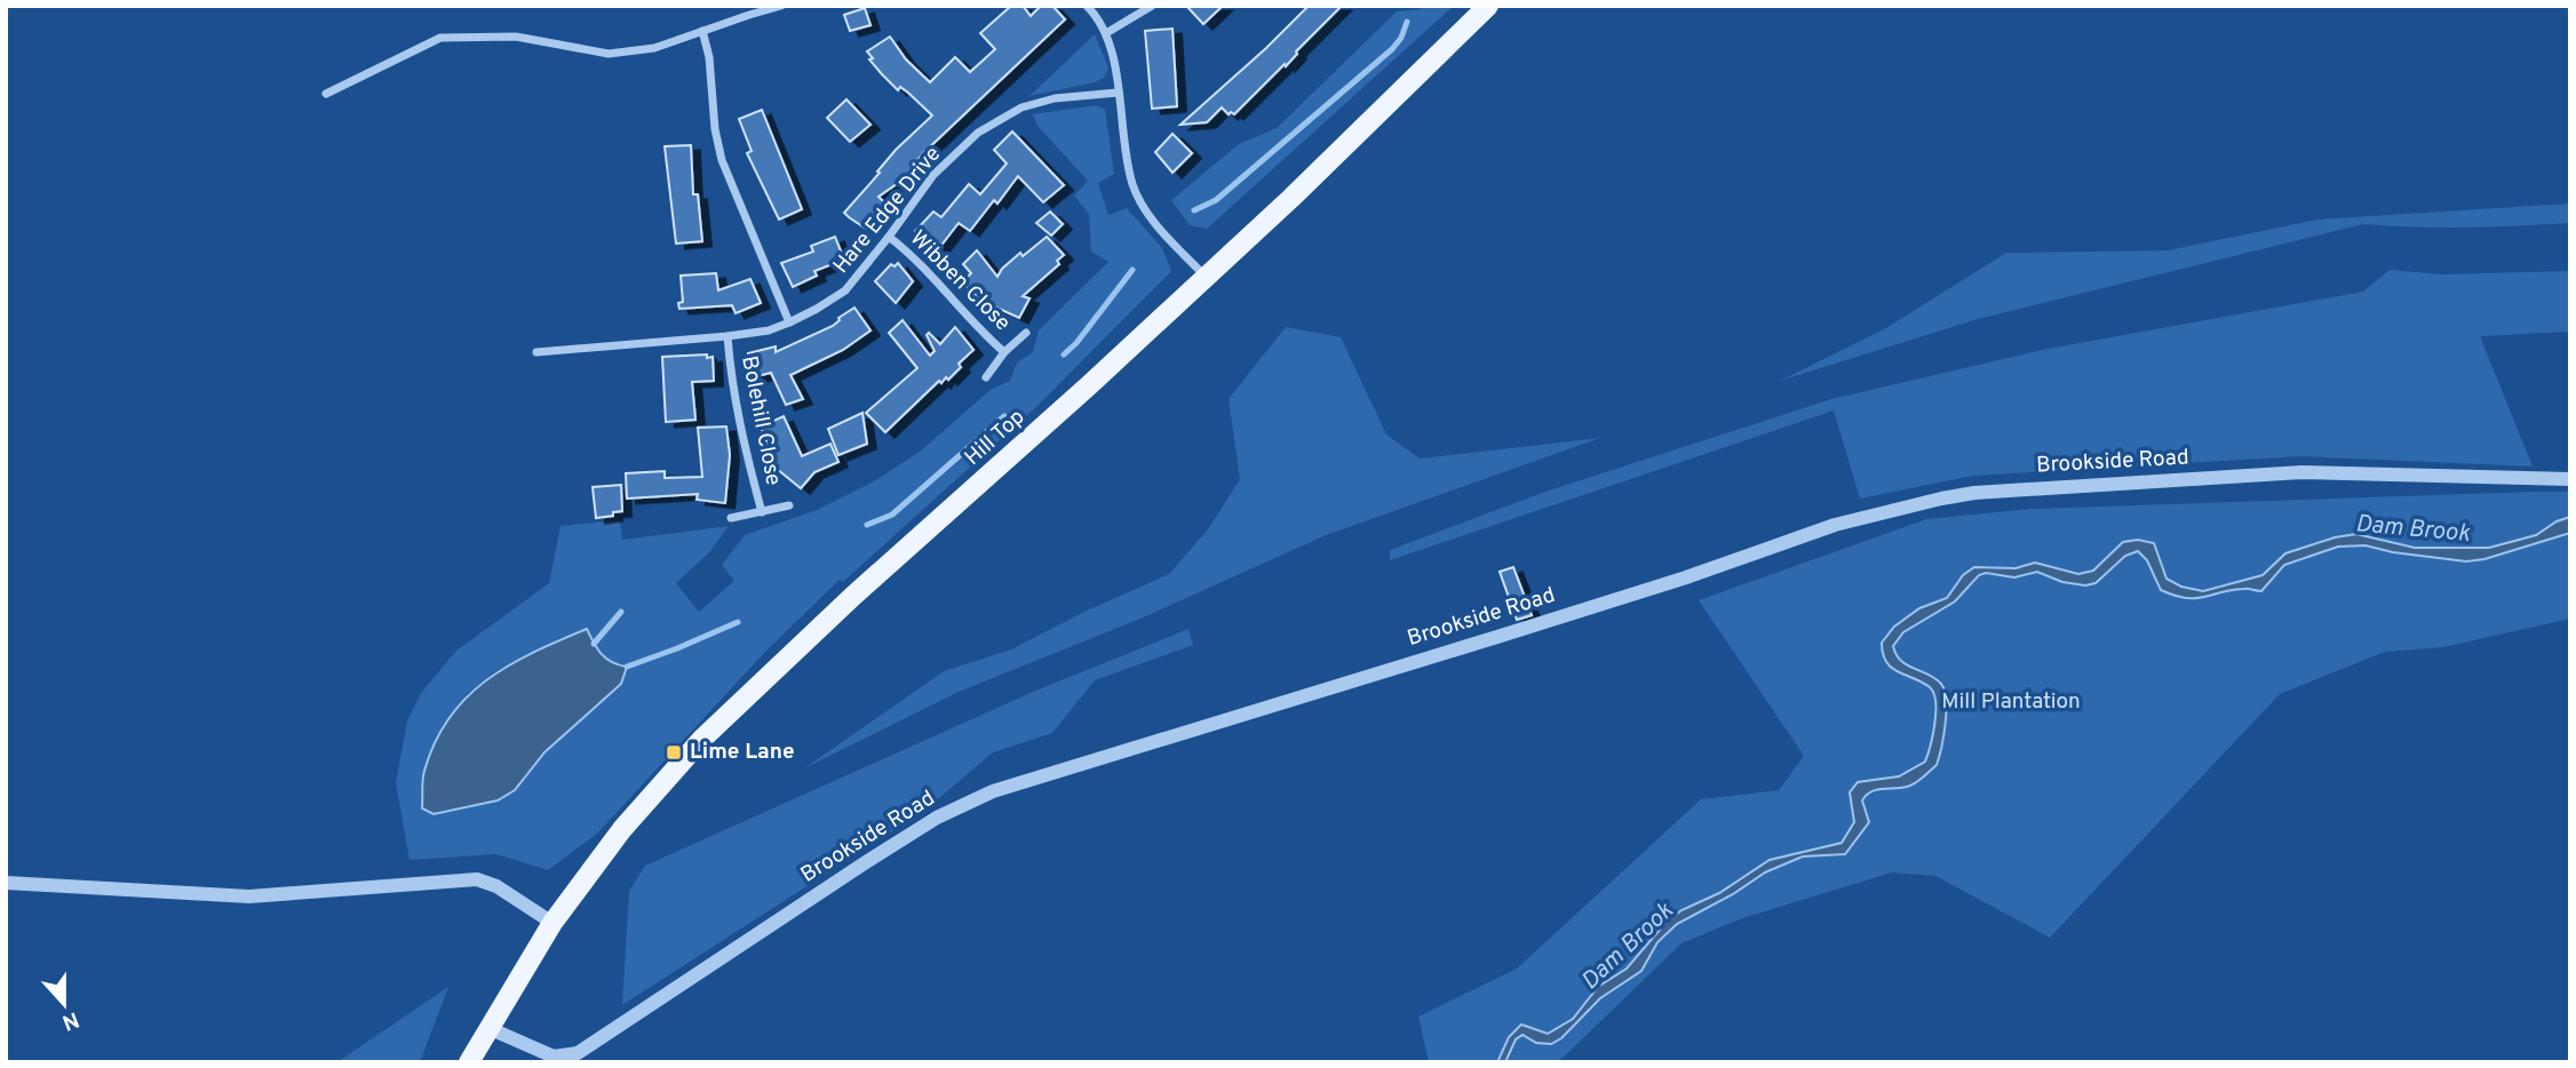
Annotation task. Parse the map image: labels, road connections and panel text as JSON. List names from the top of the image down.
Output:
{
  "streets": {
    "main road": ["Hill Top"],
    "street": [
      "Hare Edge Drive",
      "Wibben Close",
      "Bolehill Close",
      "Brookside Road"
    ]
  },
  "crossings": [
    ["Hare Edge Drive", "Wibben Close"],
    ["Hare Edge Drive", "Bolehill Close"],
    ["Hill Top", "Brookside Road"]
  ],
  "water": ["Dam Brook"],
  "parks": ["Mill Plantation"],
  "places": {
    "transit": ["Lime Lane"]
  },
  "north": "bottom"
}
